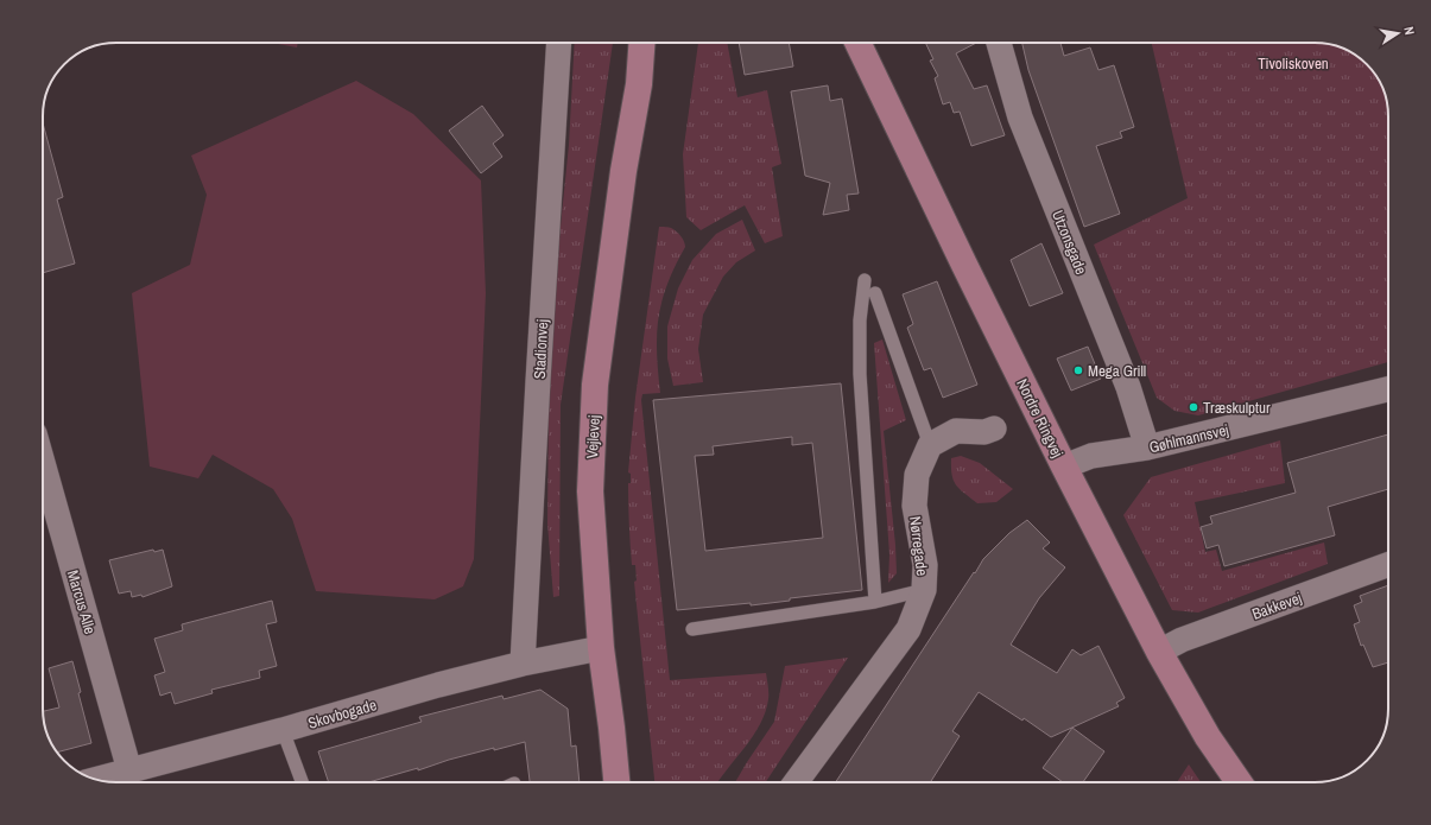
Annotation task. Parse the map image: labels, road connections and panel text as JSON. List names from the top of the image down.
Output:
{
  "streets": {
    "main road": ["Nordre Ringvej", "Vejlevej"],
    "street": [
      "Utzonsgade",
      "Stadionvej",
      "Gøhlmannsvej",
      "Nørregade",
      "Marcus Alle",
      "Bakkevej",
      "Skovbogade"
    ]
  },
  "crossings": [
    ["Utzonsgade", "Gøhlmannsvej"],
    ["Stadionvej", "Skovbogade"],
    ["Nordre Ringvej", "Gøhlmannsvej"],
    ["Nordre Ringvej", "Bakkevej"],
    ["Vejlevej", "Skovbogade"],
    ["Marcus Alle", "Skovbogade"]
  ],
  "parks": ["Tivoliskoven"],
  "places": ["Mega Grill", "Træskulptur"],
  "north": "right"
}
